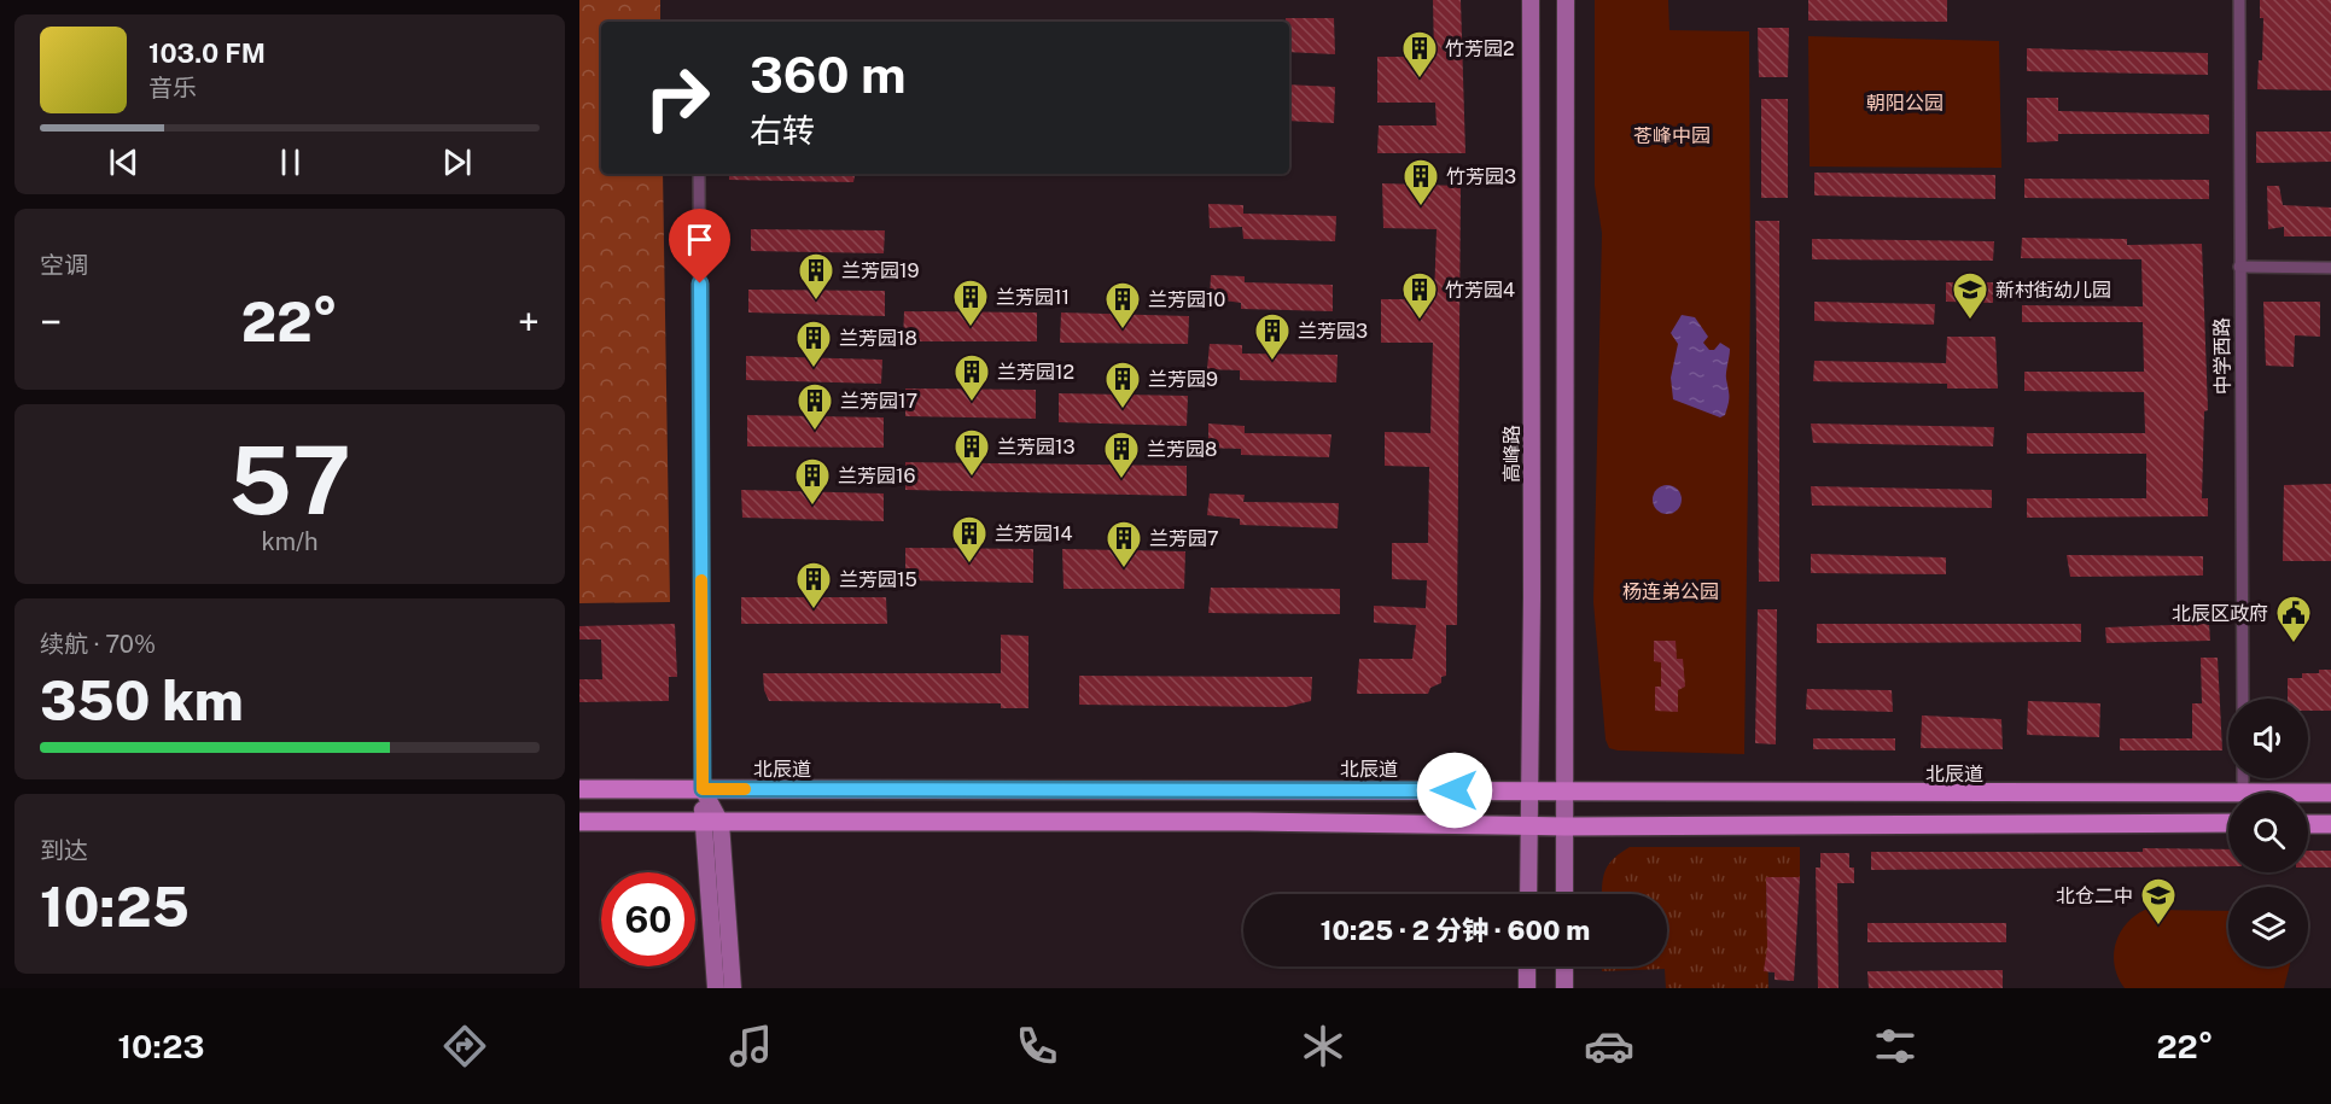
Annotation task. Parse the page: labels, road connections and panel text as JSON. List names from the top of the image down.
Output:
{
  "streets": {
    "main road": ["高峰路", "北辰道"],
    "street": ["中学西路"]
  },
  "crossings": [
    ["高峰路", "北辰道"]
  ],
  "parks": ["朝阳公园", "苍峰中园", "杨连弟公园"],
  "places": {
    "building": [
      "竹芳园2",
      "竹芳园3",
      "兰芳园19",
      "竹芳园4",
      "兰芳园11",
      "兰芳园10",
      "兰芳园3",
      "兰芳园18",
      "兰芳园12",
      "兰芳园9",
      "兰芳园17",
      "兰芳园13",
      "兰芳园8",
      "兰芳园16",
      "兰芳园14",
      "兰芳园7",
      "兰芳园15"
    ],
    "school or university": ["新村街幼儿园", "北仓二中"],
    "public building": ["北辰区政府"]
  },
  "page": {
    "turn": ["360 m", "右转"],
    "song": ["103.0 FM", "音乐"],
    "tile": [
      "空调",
      ["57", "km/h"],
      ["续航 · 70%", "350 km"],
      ["到达", "10:25"]
    ],
    "heat": ["−", "22°", "+"],
    "limit": "60",
    "trip": "10:25 · 2 分钟 · 600 m",
    "tabs": ["10:23", "22°"]
  }
}
